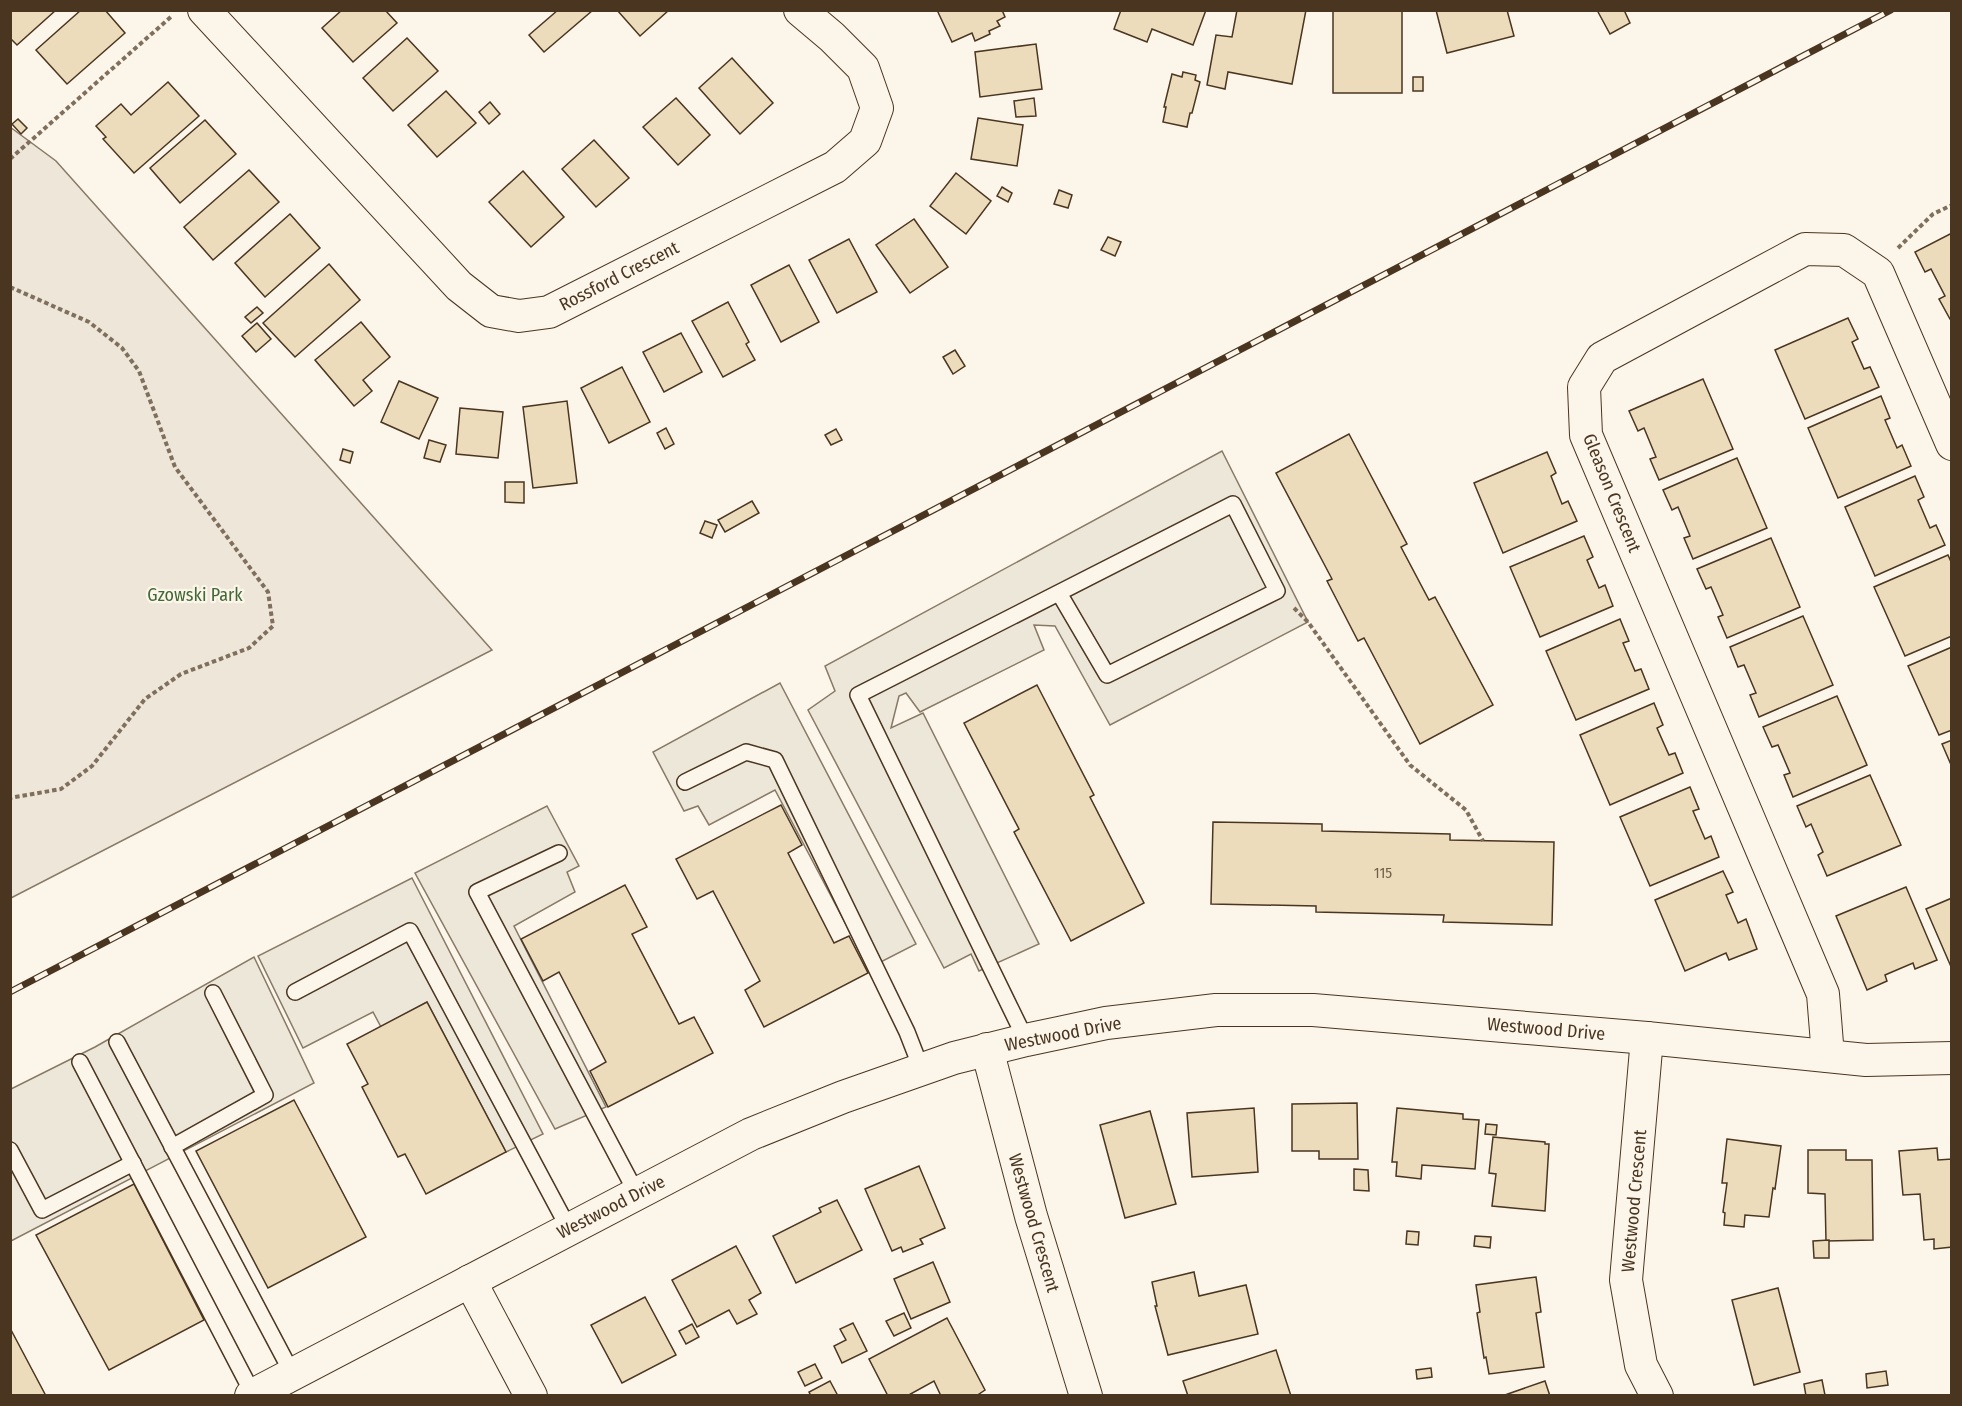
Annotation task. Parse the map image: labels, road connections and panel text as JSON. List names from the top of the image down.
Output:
{
  "streets": {
    "street": [
      "Rossford Crescent",
      "Gleason Crescent",
      "Westwood Drive",
      "Westwood Crescent"
    ]
  },
  "crossings": [
    ["Gleason Crescent", "Westwood Drive"],
    ["Westwood Drive", "Westwood Crescent"]
  ],
  "parks": ["Gzowski Park"],
  "house_numbers": ["115"]
}
